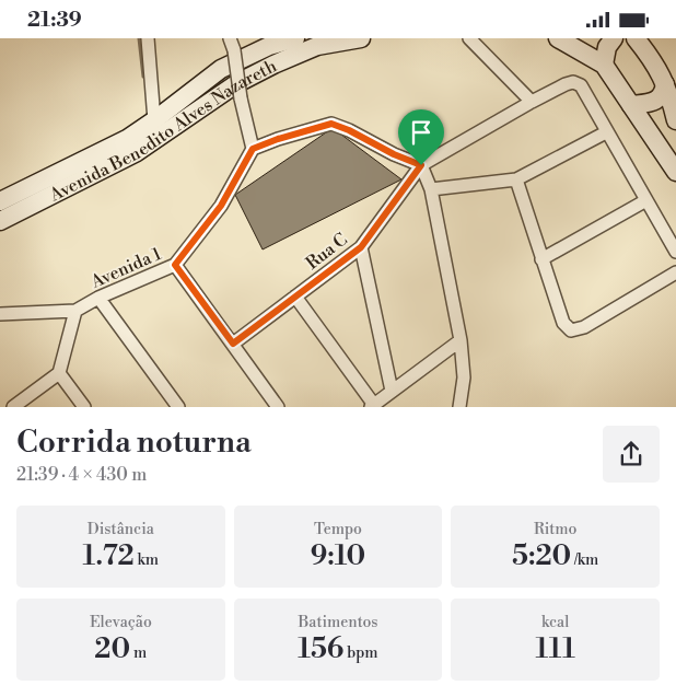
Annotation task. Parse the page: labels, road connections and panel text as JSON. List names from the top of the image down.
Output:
{
  "streets": {
    "main road": ["Avenida Benedito Alves Nazareth"],
    "street": ["Rua C", "Avenida 1"]
  },
  "page": {
    "status": "21:39",
    "heading": ["Corrida noturna", "21:39 · 4 × 430 m"],
    "stats": [
      ["Distância", "1.72 km"],
      ["Tempo", "9:10"],
      ["Ritmo", "5:20 /km"],
      ["Elevação", "20 m"],
      ["Batimentos", "156 bpm"],
      ["kcal", "111"]
    ]
  }
}
